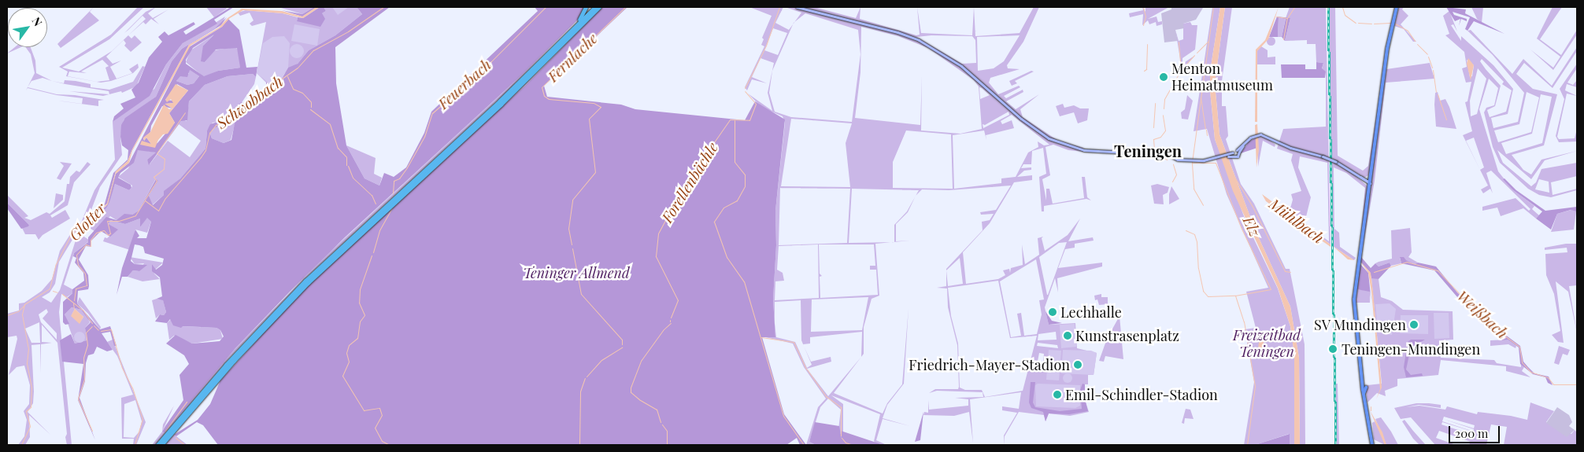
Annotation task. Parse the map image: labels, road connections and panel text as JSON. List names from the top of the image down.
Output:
{
  "districts": ["Teningen"],
  "water": [
    "Fernlache",
    "Feuerbach",
    "Schwobbach",
    "Forellenbächle",
    "Mühlbach",
    "Glotter",
    "Elz",
    "Weißbach"
  ],
  "parks": ["Teninger Allmend", "Freizeitbad Teningen"],
  "places": [
    "Menton Heimatmuseum",
    "Lechhalle",
    "SV Mundingen",
    "Kunstrasenplatz",
    "Teningen-Mundingen",
    "Friedrich-Mayer-Stadion",
    "Emil-Schindler-Stadion"
  ],
  "scale_bar": "200 m",
  "north": "top right"
}
